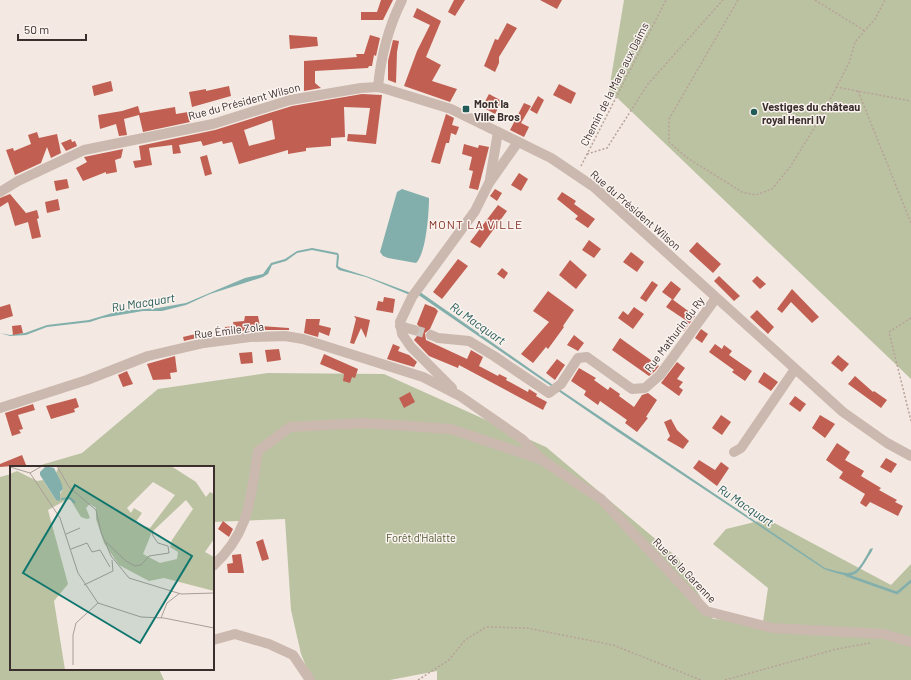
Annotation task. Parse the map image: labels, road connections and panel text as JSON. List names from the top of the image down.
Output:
{
  "streets": {
    "street": [
      "Rue du Président Wilson",
      "Rue Émile Zola",
      "Rue Mathurin du Ry",
      "Rue de la Garenne"
    ],
    "path": ["Chemin de la Mare aux Daims"]
  },
  "crossings": [
    ["Chemin de la Mare aux Daims", "Rue du Président Wilson"],
    ["Rue du Président Wilson", "Rue Mathurin du Ry"]
  ],
  "districts": ["MONT LA VILLE"],
  "water": ["Ru Macquart"],
  "parks": ["Forêt d'Halatte"],
  "places": {
    "transit": ["Mont la Ville Bros"],
    "other": ["Vestiges du château royal Henri IV"]
  },
  "scale_bar": "50 m"
}
